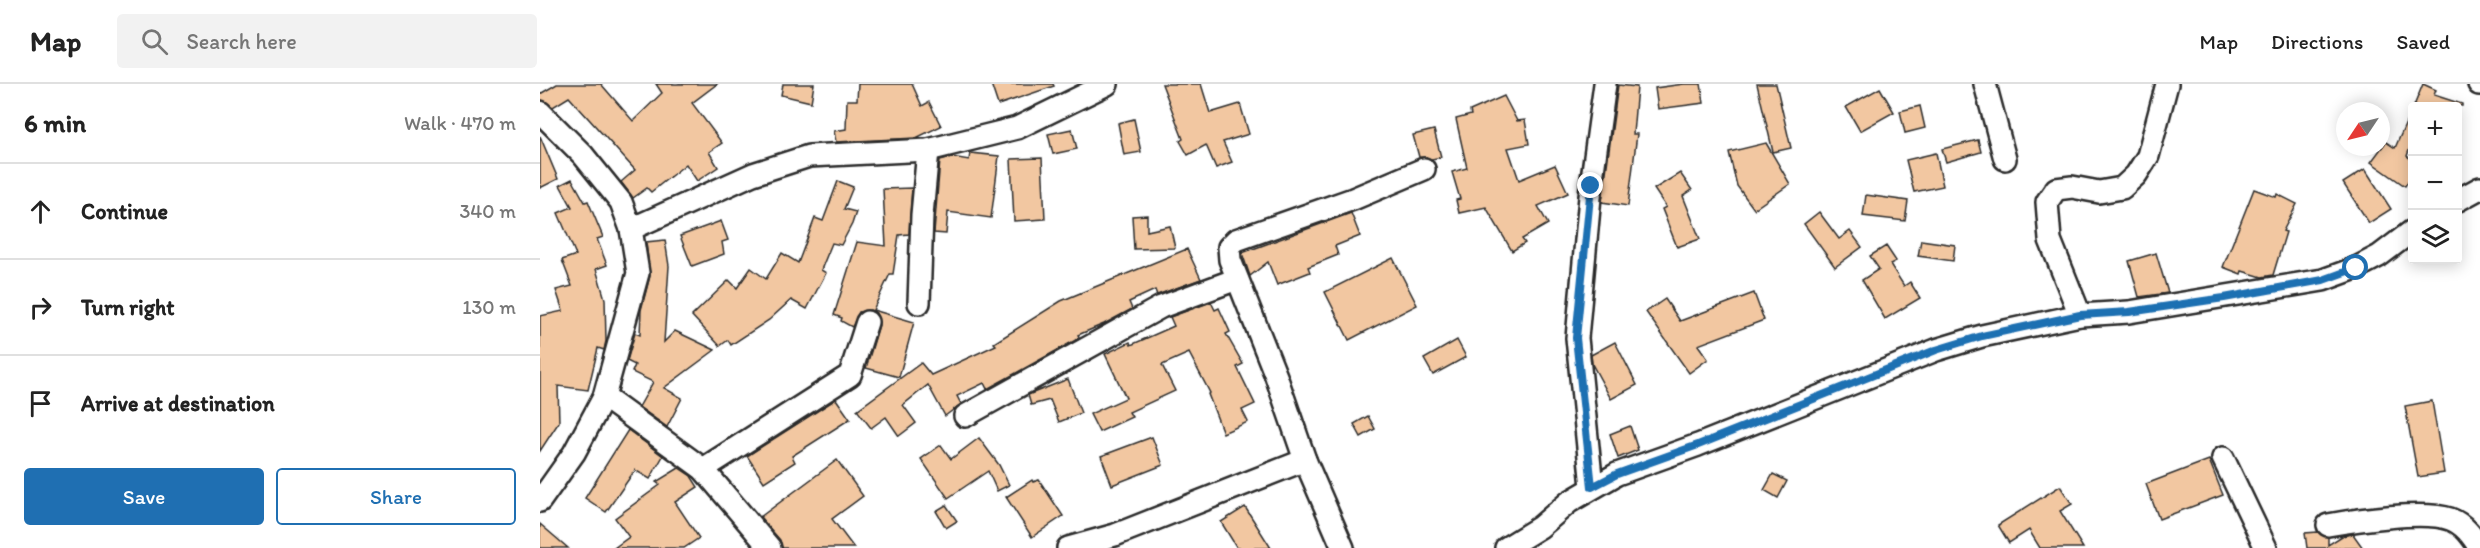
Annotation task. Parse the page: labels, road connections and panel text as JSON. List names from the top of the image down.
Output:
{
  "north": "bottom left",
  "page": {
    "header": "Map",
    "search": "Search here",
    "nav": ["Map", "Directions", "Saved"],
    "heading": ["6 min", "Walk · 470 m"],
    "map_buttons": ["+", "−"],
    "list": [
      ["Continue", "340 m"],
      ["Turn right", "130 m"],
      "Arrive at destination"
    ],
    "buttons": ["Save", "Share"]
  }
}
